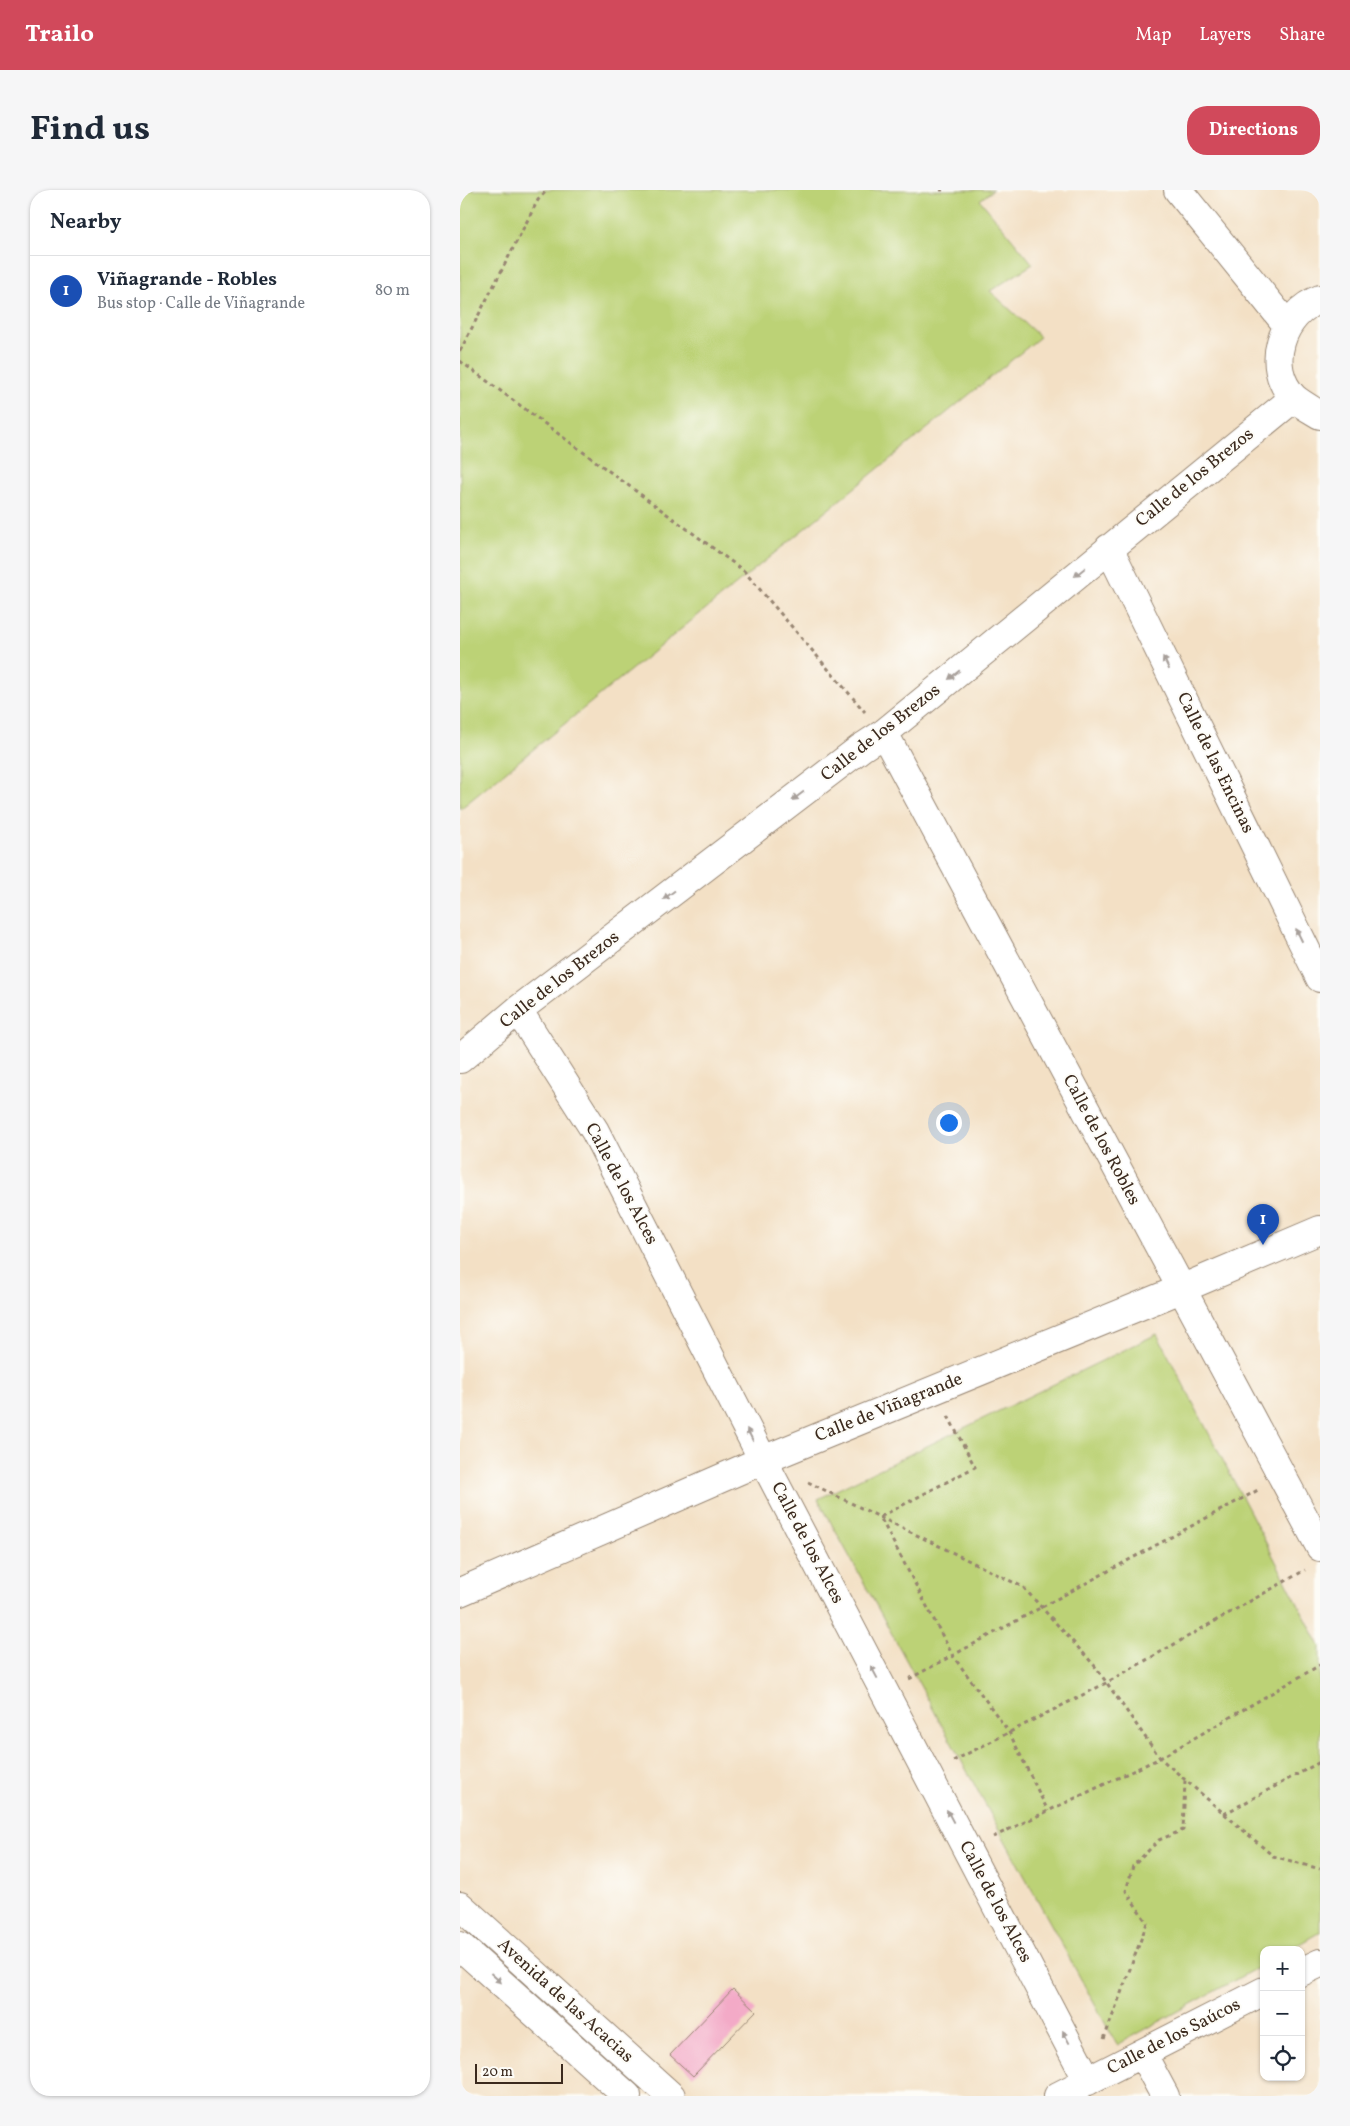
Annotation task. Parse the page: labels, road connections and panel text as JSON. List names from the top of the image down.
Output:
{
  "streets": {
    "street": [
      "Calle de los Brezos",
      "Calle de las Encinas",
      "Calle de los Robles",
      "Calle de los Alces",
      "Calle de Viñagrande",
      "Avenida de las Acacias",
      "Calle de los Saúcos"
    ]
  },
  "crossings": [
    ["Calle de los Brezos", "Calle de las Encinas"],
    ["Calle de los Brezos", "Calle de los Robles"],
    ["Calle de los Brezos", "Calle de los Alces"],
    ["Calle de los Robles", "Calle de Viñagrande"],
    ["Calle de los Alces", "Calle de Viñagrande"],
    ["Calle de los Alces", "Calle de los Saúcos"]
  ],
  "one_way": ["Calle de los Brezos", "Calle de las Encinas", "Calle de los Alces"],
  "scale_bar": "20 m",
  "page": {
    "header": "Trailo",
    "nav": ["Map", "Layers", "Share"],
    "title": "Find us",
    "buttons": "Directions",
    "heading": "Nearby",
    "list": [
      {
        "mark": "1",
        "name": "Viñagrande - Robles",
        "note": "Bus stop · Calle de Viñagrande",
        "value": "80 m"
      }
    ],
    "pins": "1",
    "map_buttons": ["+", "−"],
    "scale": "20 m"
  }
}
